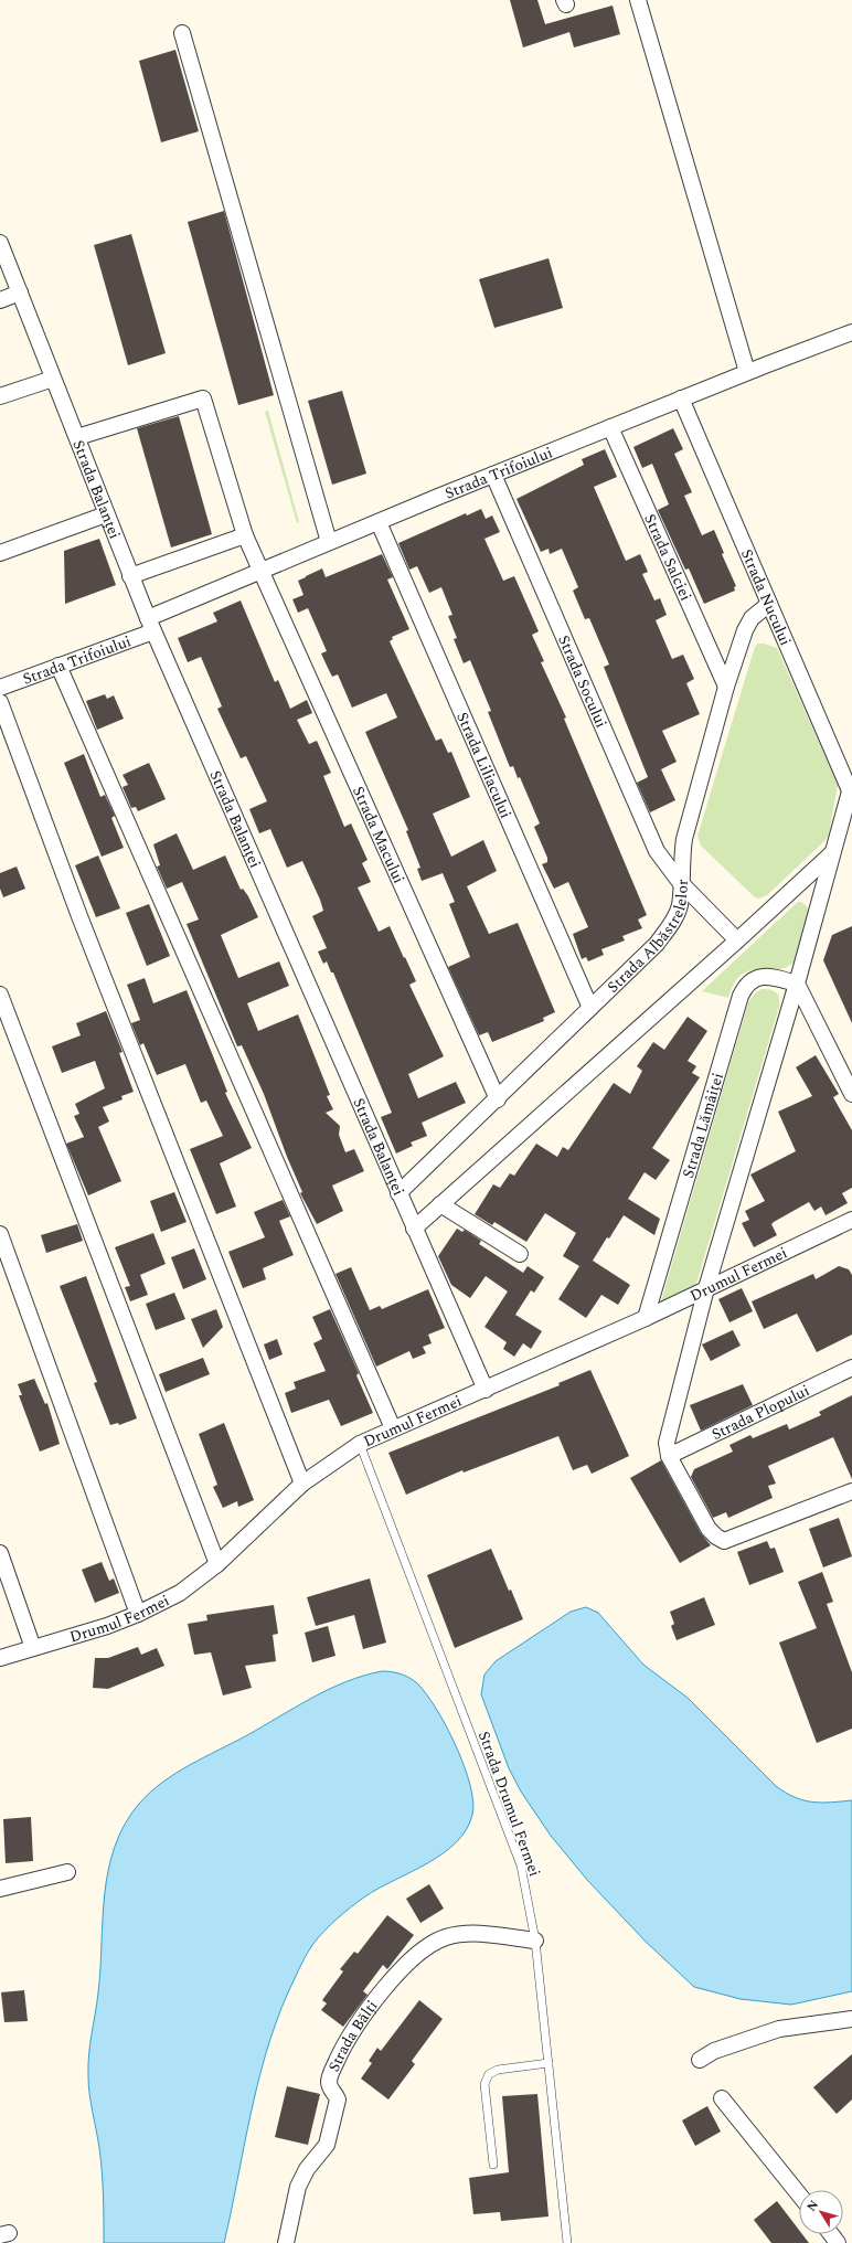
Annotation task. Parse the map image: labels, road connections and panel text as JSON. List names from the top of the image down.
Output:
{
  "streets": {
    "street": [
      "Strada Trifoiului",
      "Strada Balanței",
      "Strada Salciei",
      "Strada Nucului",
      "Strada Socului",
      "Strada Liliacului",
      "Strada Macului",
      "Strada Albăstrelelor",
      "Strada Lămâiței",
      "Drumul Fermei",
      "Strada Plopului",
      "Strada Bălți"
    ],
    "lane": ["Strada Drumul Fermei"]
  },
  "crossings": [
    ["Strada Trifoiului", "Strada Balanței"],
    ["Strada Trifoiului", "Strada Salciei"],
    ["Strada Trifoiului", "Strada Nucului"],
    ["Strada Trifoiului", "Strada Socului"],
    ["Strada Trifoiului", "Strada Liliacului"],
    ["Strada Trifoiului", "Strada Macului"],
    ["Strada Balanței", "Strada Macului"],
    ["Strada Balanței", "Strada Albăstrelelor"],
    ["Strada Balanței", "Drumul Fermei"],
    ["Strada Salciei", "Strada Albăstrelelor"],
    ["Strada Nucului", "Strada Albăstrelelor"],
    ["Strada Socului", "Strada Albăstrelelor"],
    ["Strada Liliacului", "Strada Albăstrelelor"],
    ["Strada Macului", "Strada Albăstrelelor"],
    ["Strada Lămâiței", "Drumul Fermei"],
    ["Drumul Fermei", "Strada Drumul Fermei"],
    ["Strada Drumul Fermei", "Strada Bălți"]
  ],
  "north": "top left"
}
